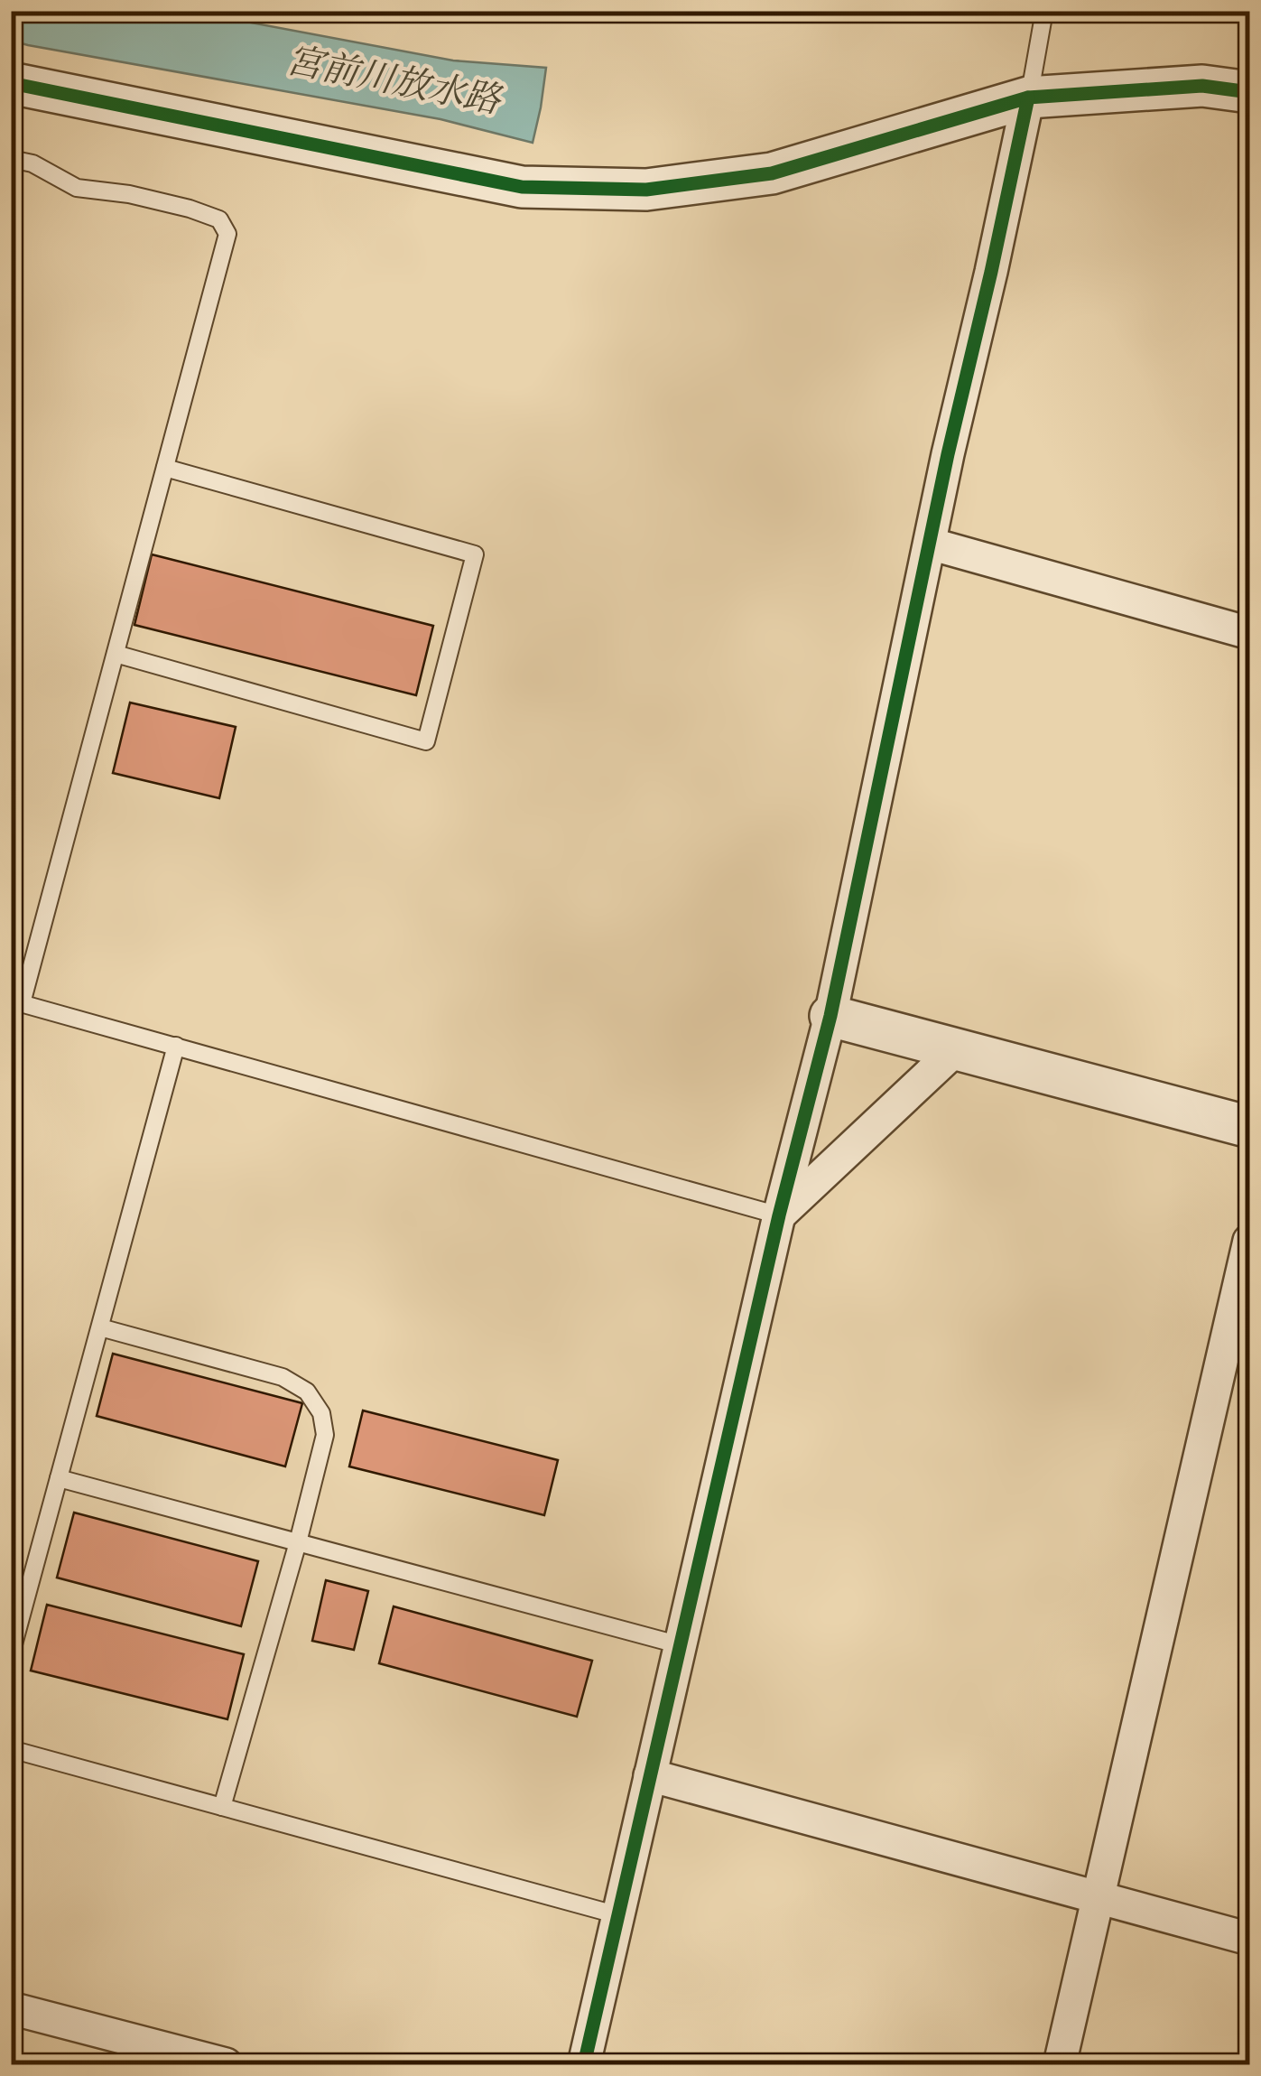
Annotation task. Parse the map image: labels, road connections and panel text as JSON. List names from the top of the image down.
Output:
{
  "water": ["宮前川放水路"]
}
